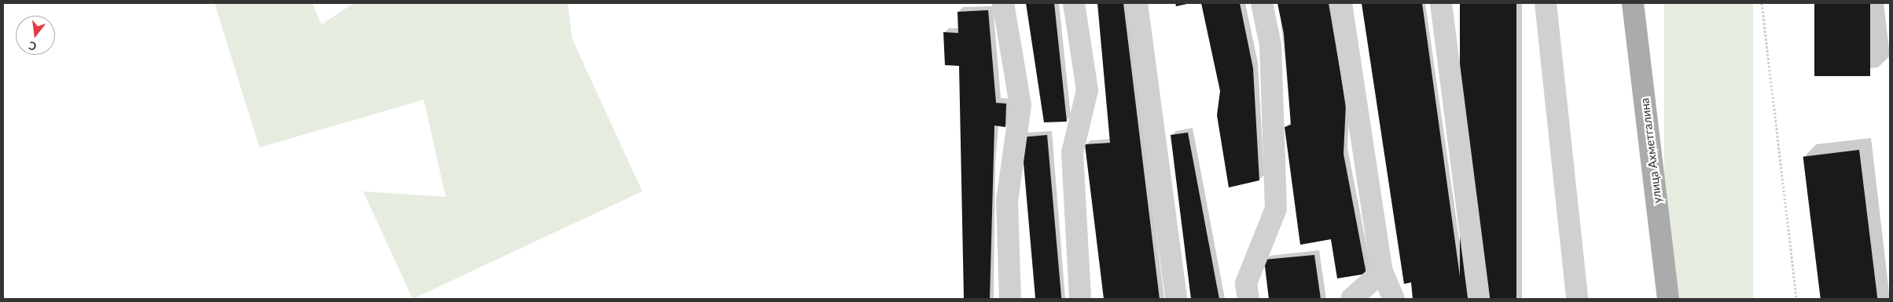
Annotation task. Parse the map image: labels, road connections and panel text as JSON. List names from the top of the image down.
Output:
{
  "streets": {
    "main road": ["улица Ахметгалина"]
  },
  "north": "bottom"
}
